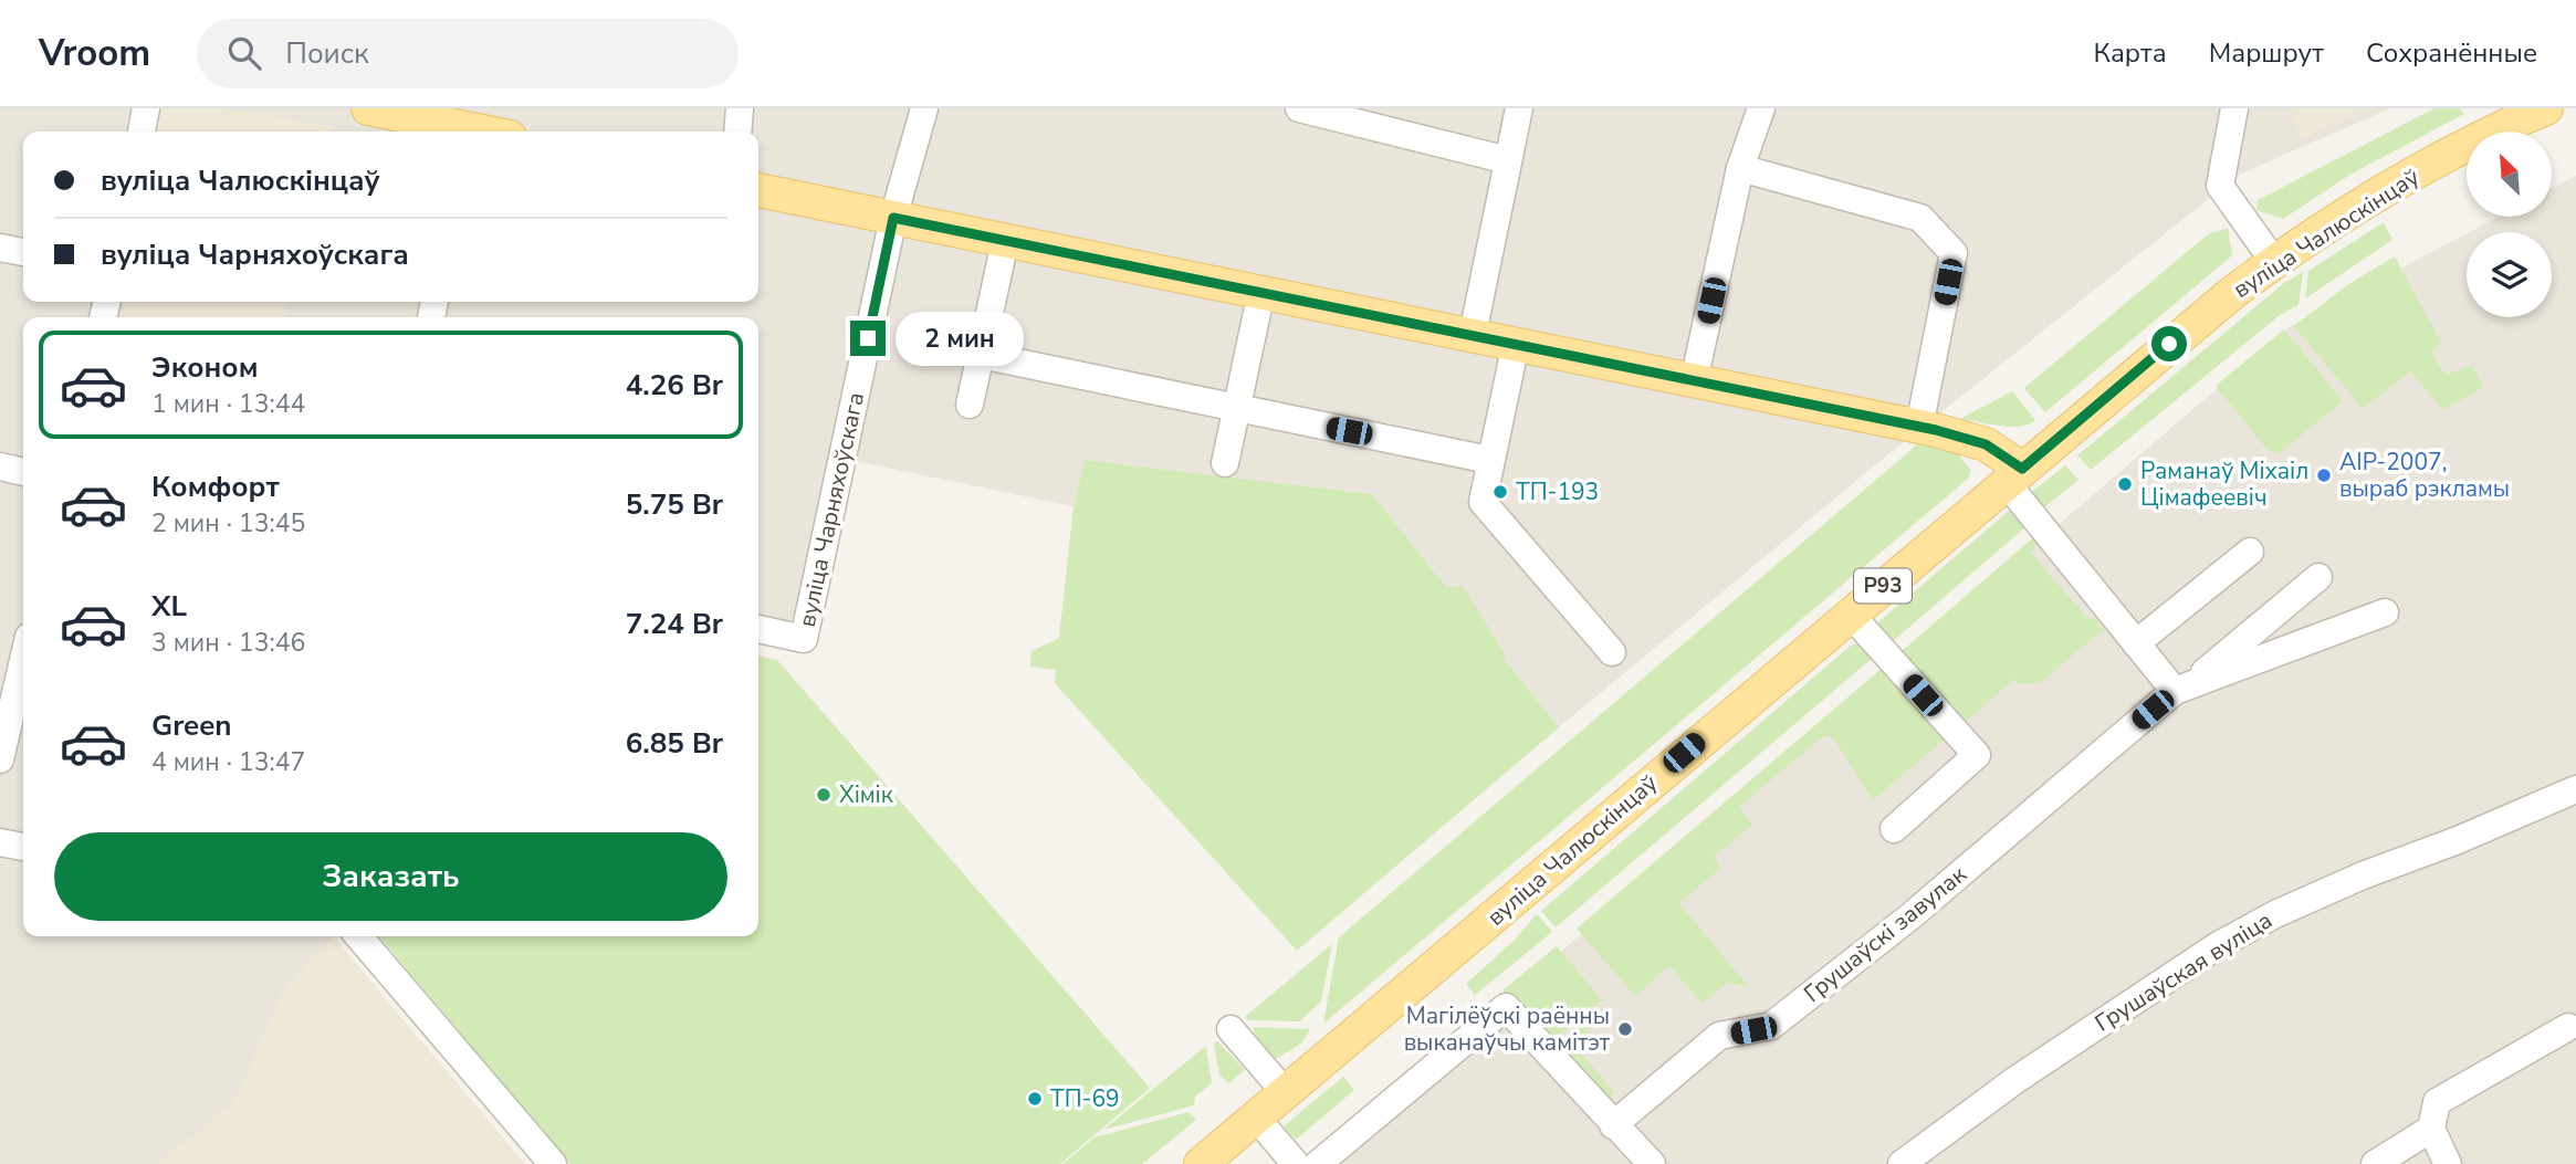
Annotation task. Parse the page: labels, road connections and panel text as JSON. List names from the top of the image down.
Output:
{
  "streets": {
    "main road": ["вуліца Чалюскінцаў", "Р93"],
    "street": ["вуліца Чарняхоўскага", "Грушаўскі завулак", "Грушаўская вуліца"]
  },
  "places": [
    "АІР-2007, выраб рэкламы",
    "Раманаў Міхаіл Цімафеевіч",
    "ТП-193",
    "Хімік",
    "Магілёўскі раённы выканаўчы камітэт",
    "ТП-69"
  ],
  "north": "top left",
  "page": {
    "header": "Vroom",
    "search": "Поиск",
    "nav": ["Карта", "Маршрут", "Сохранённые"],
    "banner": ["вуліца Чалюскінцаў", "вуліца Чарняхоўскага"],
    "bubble": "2 мин",
    "list": [
      {
        "name": "Эконом",
        "note": "1 мин · 13:44",
        "value": "4.26 Br"
      },
      {
        "name": "Комфорт",
        "note": "2 мин · 13:45",
        "value": "5.75 Br"
      },
      {
        "name": "XL",
        "note": "3 мин · 13:46",
        "value": "7.24 Br"
      },
      {
        "name": "Green",
        "note": "4 мин · 13:47",
        "value": "6.85 Br"
      }
    ],
    "buttons": "Заказать"
  }
}
